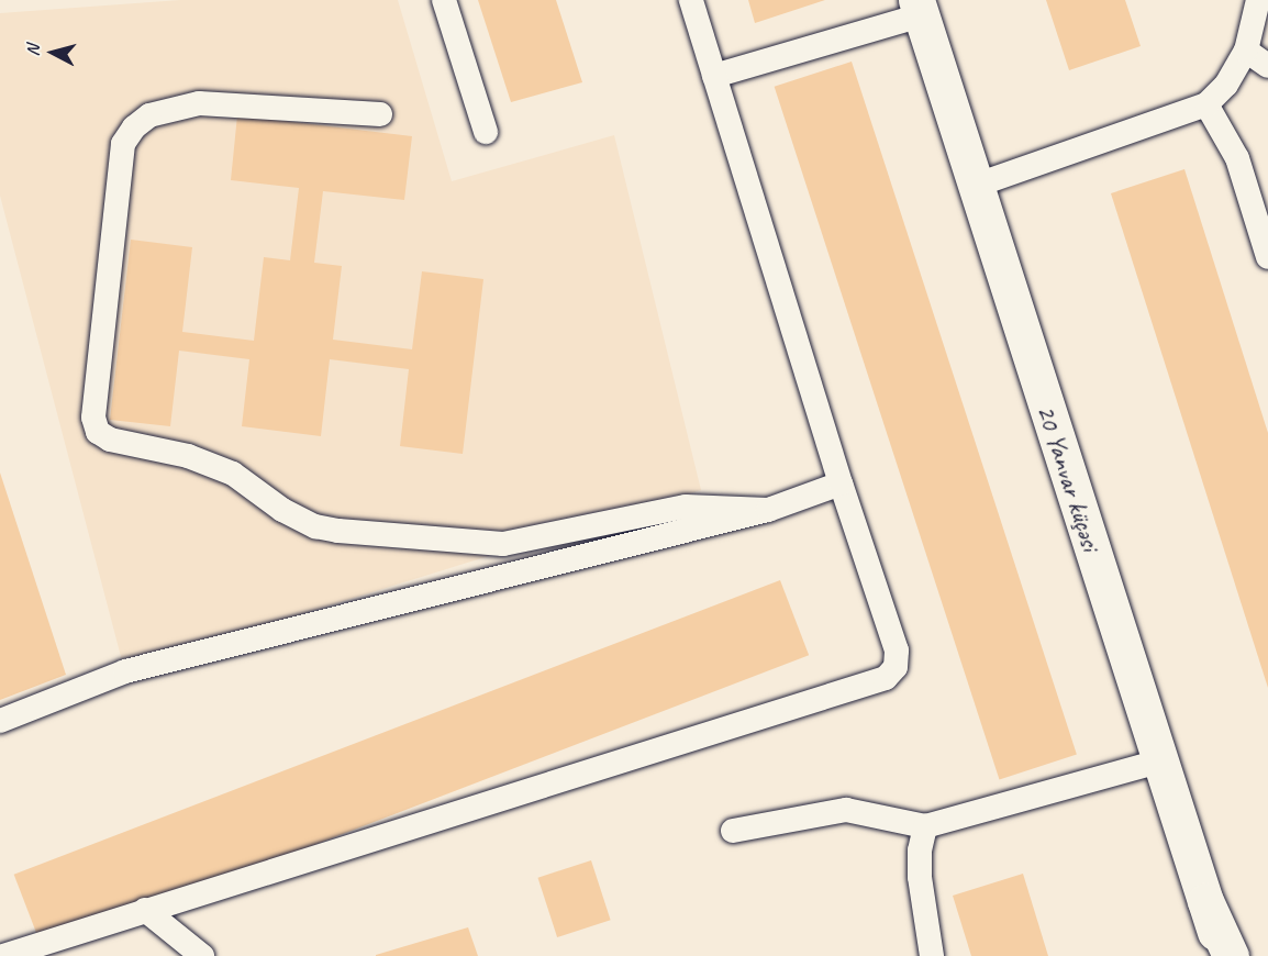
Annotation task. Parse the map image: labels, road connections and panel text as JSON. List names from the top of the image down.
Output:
{
  "streets": {
    "street": ["20 Yanvar küçəsi"]
  },
  "north": "left"
}
